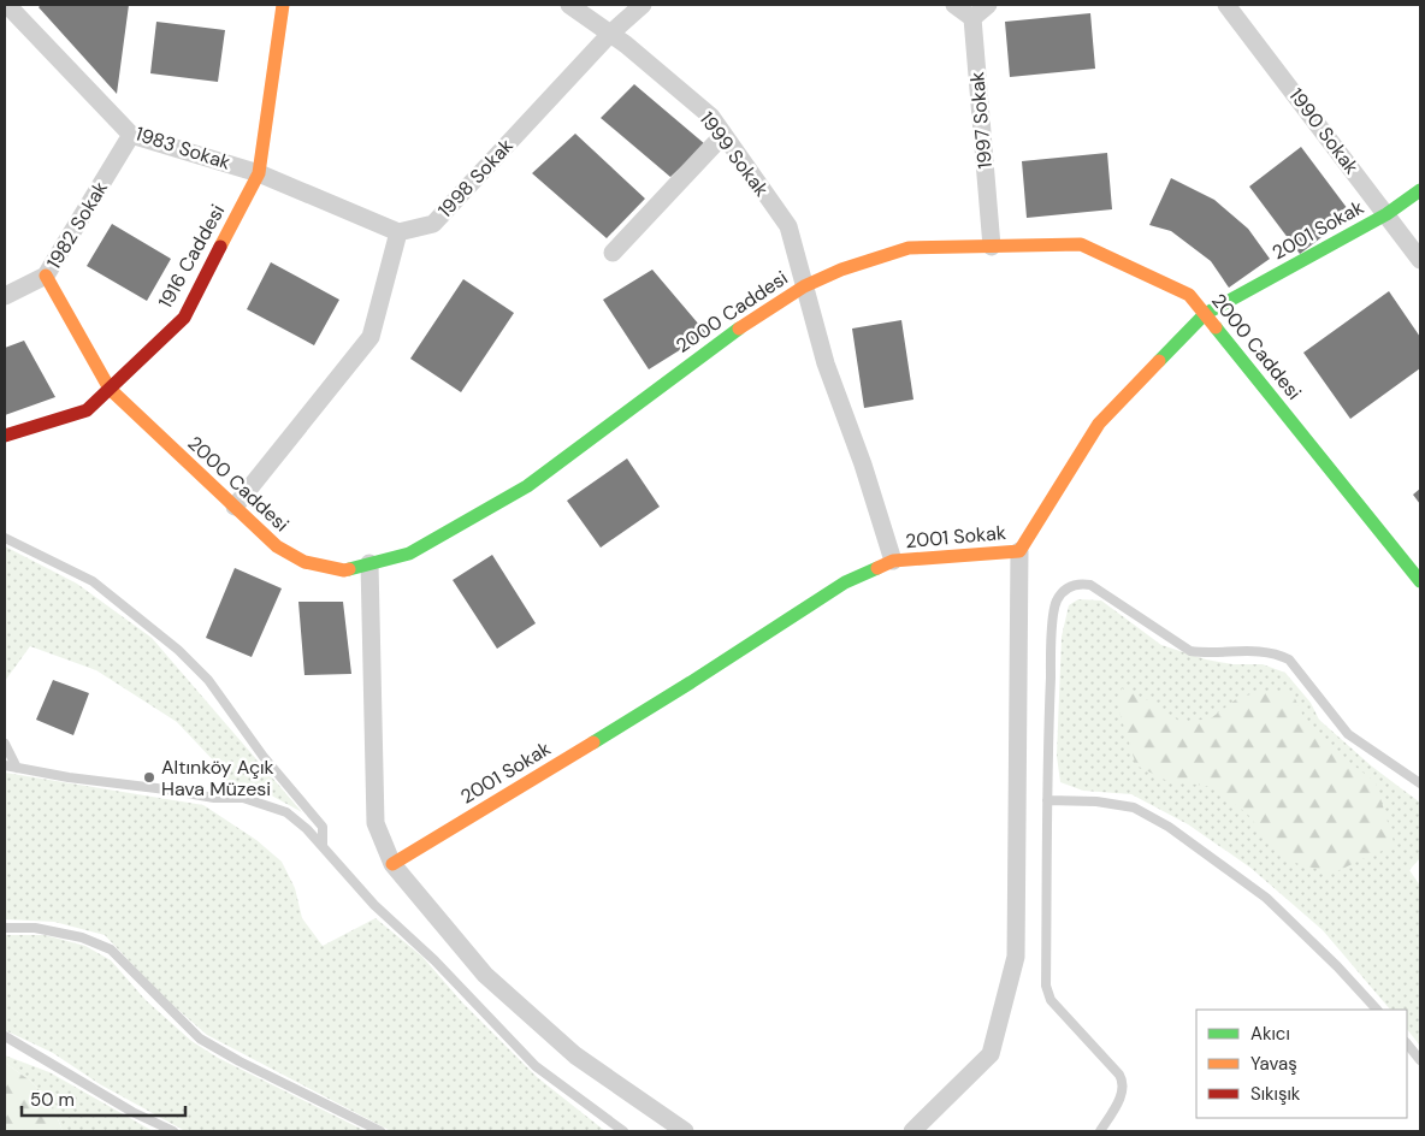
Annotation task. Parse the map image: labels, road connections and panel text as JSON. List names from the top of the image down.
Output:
{
  "streets": {
    "street": [
      "1997 Sokak",
      "1990 Sokak",
      "1983 Sokak",
      "1999 Sokak",
      "1998 Sokak",
      "1982 Sokak",
      "2001 Sokak",
      "1916 Caddesi",
      "2000 Caddesi"
    ]
  },
  "crossings": [
    ["1997 Sokak", "2000 Caddesi"],
    ["1990 Sokak", "2001 Sokak"],
    ["1983 Sokak", "1998 Sokak"],
    ["1983 Sokak", "1982 Sokak"],
    ["1983 Sokak", "1916 Caddesi"],
    ["1999 Sokak", "1998 Sokak"],
    ["1999 Sokak", "2001 Sokak"],
    ["1999 Sokak", "2000 Caddesi"],
    ["1982 Sokak", "2000 Caddesi"],
    ["2001 Sokak", "2000 Caddesi"],
    ["1916 Caddesi", "2000 Caddesi"]
  ],
  "places": ["Altınköy Açık Hava Müzesi"],
  "legend": ["Akıcı", "Yavaş", "Sıkışık"],
  "scale_bar": "50 m"
}
